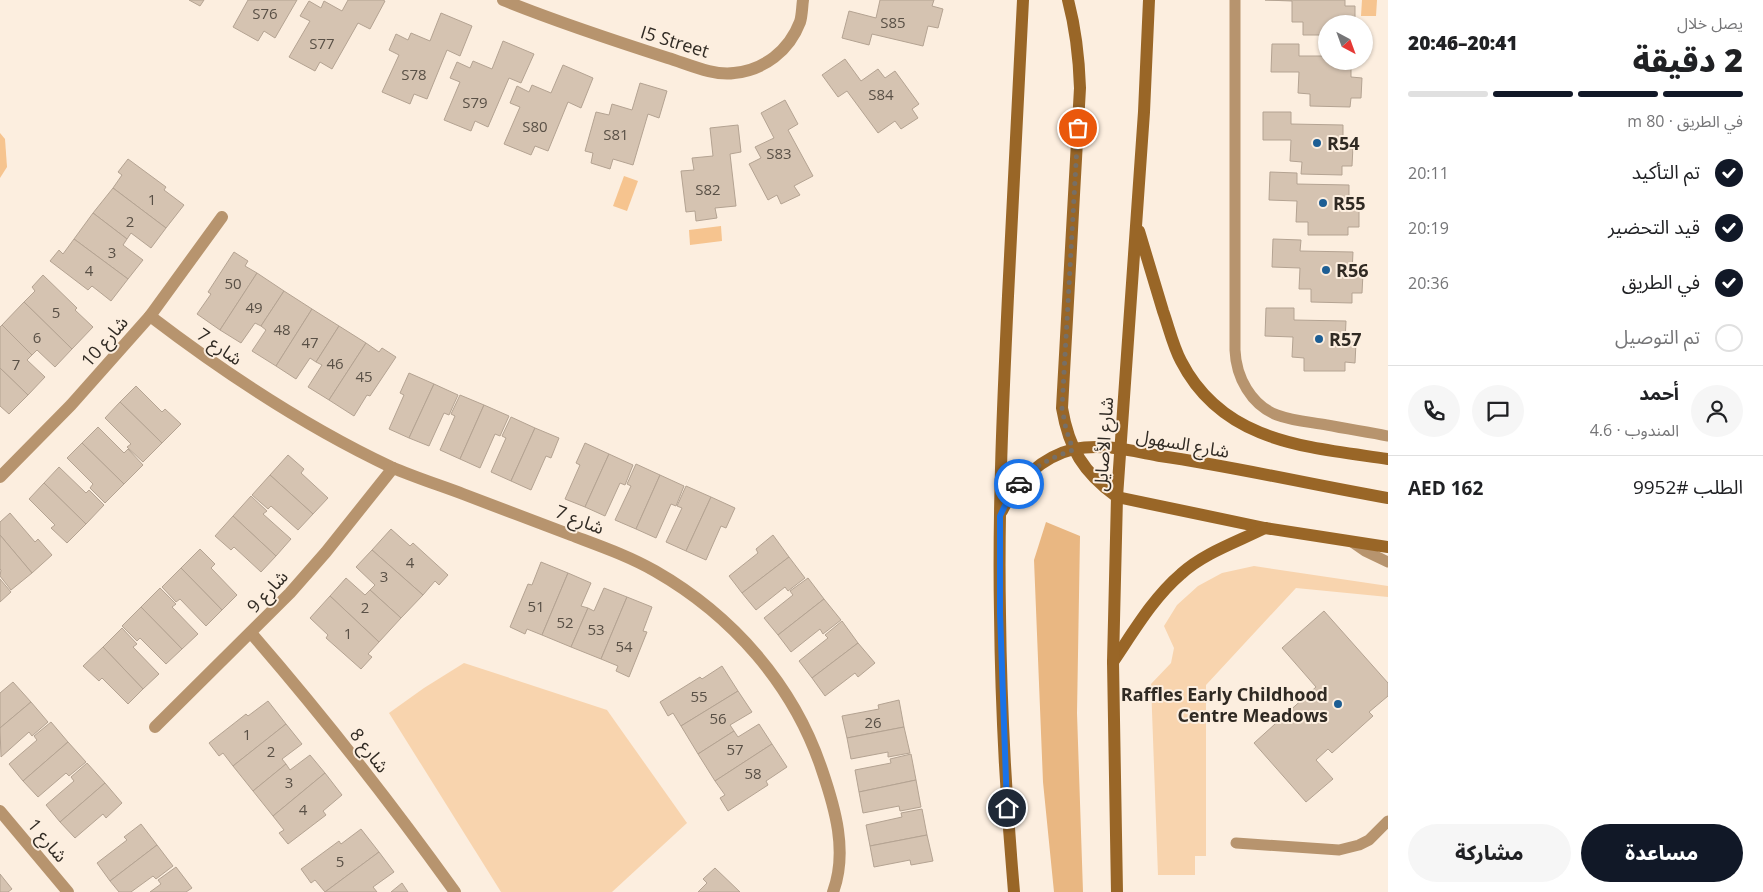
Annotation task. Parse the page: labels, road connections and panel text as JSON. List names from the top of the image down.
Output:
{
  "streets": {
    "main road": ["شارع السهول", "شارع الأصايل"],
    "street": [
      "I5 Street",
      "شارع 10",
      "شارع 7",
      "شارع 9",
      "شارع 8",
      "شارع 1"
    ]
  },
  "crossings": [
    ["شارع 10", "شارع 7"],
    ["شارع 7", "شارع 9"],
    ["شارع السهول", "شارع الأصايل"],
    ["شارع 9", "شارع 8"]
  ],
  "places": [
    "R54",
    "R55",
    "R56",
    "R57",
    "Raffles Early Childhood Centre Meadows"
  ],
  "house_numbers": [
    "S76",
    "S85",
    "S77",
    "S78",
    "S84",
    "S79",
    "S80",
    "S81",
    "S83",
    "S82",
    "1",
    "2",
    "3",
    "4",
    "50",
    "49",
    "5",
    "48",
    "6",
    "47",
    "46",
    "7",
    "45",
    "4",
    "3",
    "51",
    "2",
    "52",
    "53",
    "1",
    "54",
    "55",
    "56",
    "26",
    "1",
    "57",
    "2",
    "58",
    "3",
    "4",
    "5"
  ],
  "north": "bottom right",
  "page": {
    "heading": ["2 دقيقة", "يصل خلال", "20:41–20:46"],
    "panel": [
      "أحمد",
      "المندوب · 4.6",
      "الطلب #9952",
      "AED 162"
    ],
    "bar": "في الطريق · 80 m",
    "list": [
      ["تم التأكيد", "20:11"],
      ["قيد التحضير", "20:19"],
      ["في الطريق", "20:36"],
      "تم التوصيل"
    ],
    "buttons": ["مساعدة", "مشاركة"]
  }
}
